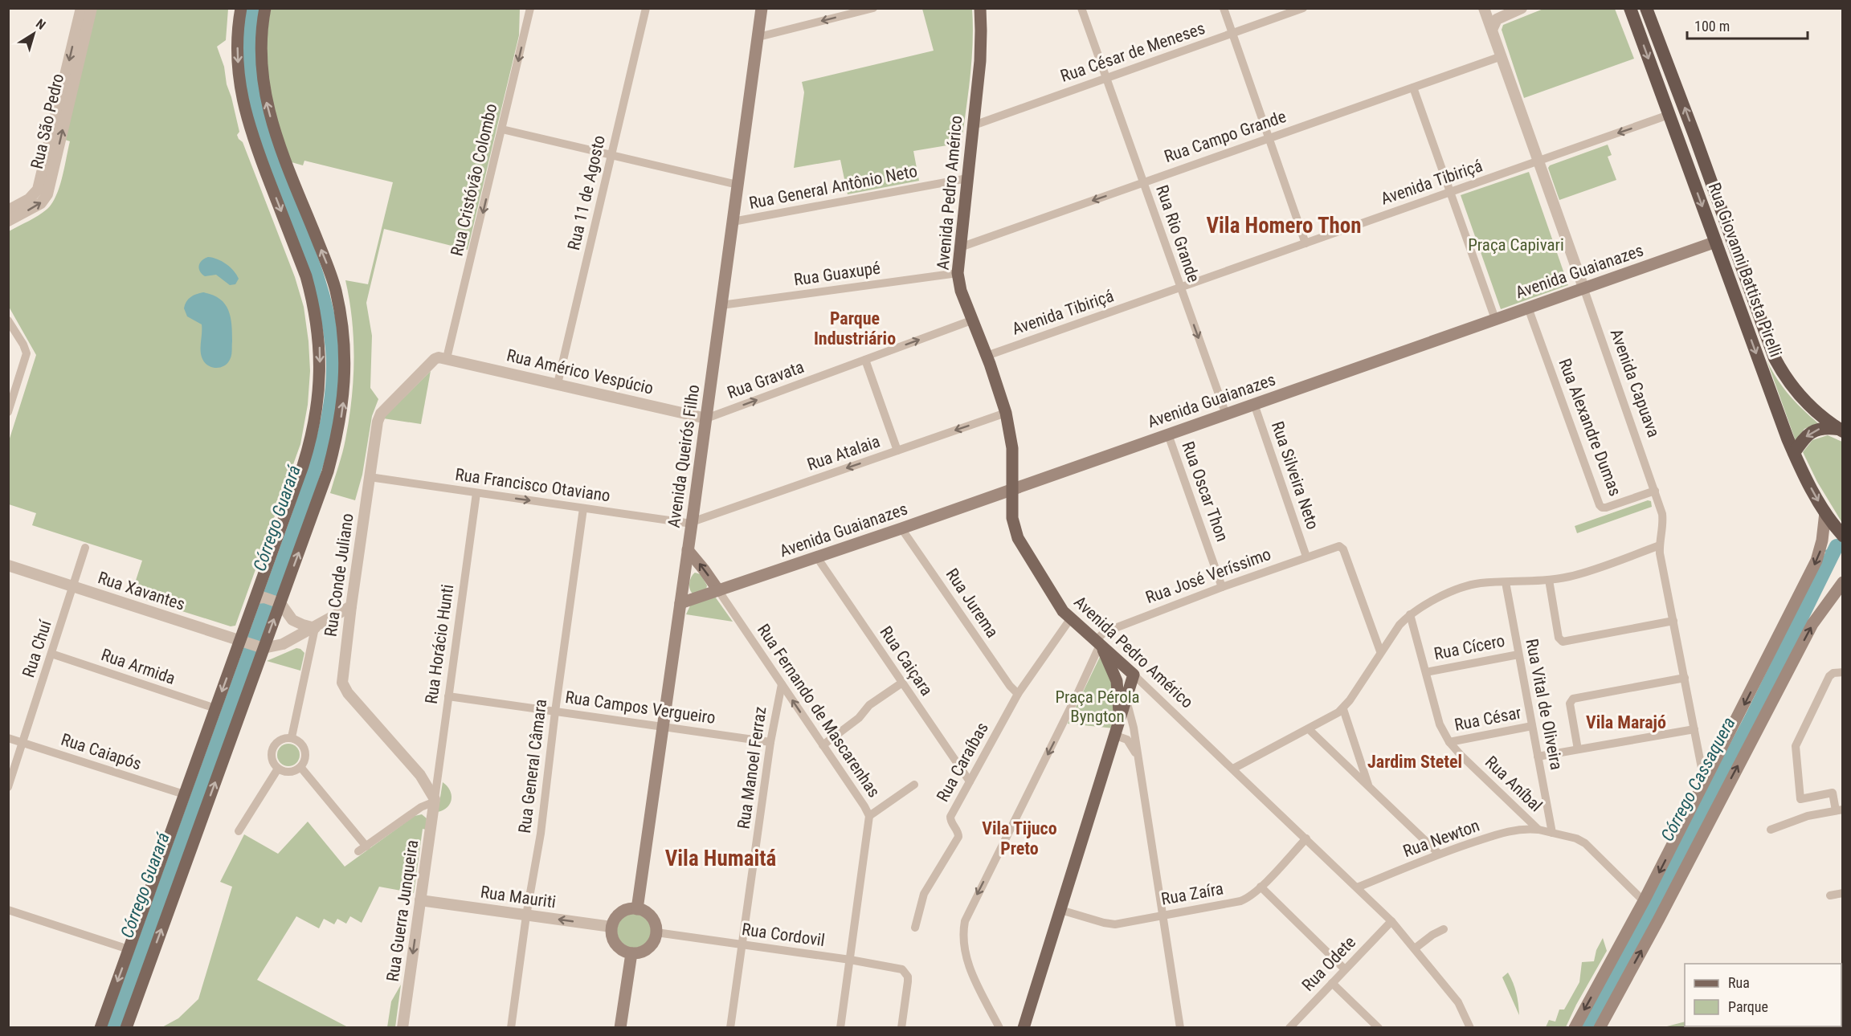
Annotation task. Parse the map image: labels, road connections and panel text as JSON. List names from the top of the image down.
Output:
{
  "streets": {
    "highway": ["Rua Giovanni Battista Pirelli"],
    "main road": ["Avenida Pedro Américo", "Avenida Guaianazes", "Avenida Queirós Filho"],
    "street": [
      "Rua César de Meneses",
      "Rua São Pedro",
      "Rua Campo Grande",
      "Rua Cristóvão Colombo",
      "Avenida Tibiriçá",
      "Rua General Antônio Neto",
      "Rua 11 de Agosto",
      "Rua Rio Grande",
      "Rua Guaxupé",
      "Rua Américo Vespúcio",
      "Rua Gravata",
      "Avenida Capuava",
      "Rua Alexandre Dumas",
      "Rua Atalaia",
      "Rua Silveira Neto",
      "Rua Francisco Otaviano",
      "Rua Oscar Thon",
      "Rua Conde Juliano",
      "Rua José Veríssimo",
      "Rua Xavantes",
      "Rua Jurema",
      "Rua Horácio Hunti",
      "Rua Cícero",
      "Rua Chuí",
      "Rua Caiçara",
      "Rua Armida",
      "Rua Vital de Oliveira",
      "Rua Campos Vergueiro",
      "Rua Fernando de Mascarenhas",
      "Rua César",
      "Rua Caiapós",
      "Rua Caraíbas",
      "Rua General Câmara",
      "Rua Manoel Ferraz",
      "Rua Aníbal",
      "Rua Newton",
      "Rua Zaíra",
      "Rua Mauriti",
      "Rua Guerra Junqueira",
      "Rua Cordovil",
      "Rua Odete"
    ]
  },
  "crossings": [
    ["Rua César de Meneses", "Avenida Pedro Américo"],
    ["Rua César de Meneses", "Rua Rio Grande"],
    ["Rua Campo Grande", "Avenida Pedro Américo"],
    ["Rua Campo Grande", "Rua Rio Grande"],
    ["Rua Campo Grande", "Avenida Capuava"],
    ["Rua Cristóvão Colombo", "Rua Américo Vespúcio"],
    ["Rua Cristóvão Colombo", "Rua Conde Juliano"],
    ["Avenida Tibiriçá", "Avenida Pedro Américo"],
    ["Avenida Tibiriçá", "Rua Rio Grande"],
    ["Avenida Tibiriçá", "Rua Giovanni Battista Pirelli"],
    ["Avenida Tibiriçá", "Avenida Capuava"],
    ["Rua General Antônio Neto", "Avenida Pedro Américo"],
    ["Rua General Antônio Neto", "Avenida Queirós Filho"],
    ["Rua 11 de Agosto", "Rua Américo Vespúcio"],
    ["Avenida Pedro Américo", "Avenida Guaianazes"],
    ["Avenida Pedro Américo", "Rua Guaxupé"],
    ["Avenida Pedro Américo", "Rua Gravata"],
    ["Avenida Pedro Américo", "Rua Atalaia"],
    ["Avenida Pedro Américo", "Rua José Veríssimo"],
    ["Avenida Pedro Américo", "Rua Caraíbas"],
    ["Avenida Pedro Américo", "Rua Newton"],
    ["Avenida Pedro Américo", "Rua Zaíra"],
    ["Avenida Pedro Américo", "Rua Odete"],
    ["Rua Rio Grande", "Avenida Guaianazes"],
    ["Rua Giovanni Battista Pirelli", "Avenida Guaianazes"],
    ["Avenida Guaianazes", "Avenida Capuava"],
    ["Avenida Guaianazes", "Rua Alexandre Dumas"],
    ["Avenida Guaianazes", "Avenida Queirós Filho"],
    ["Avenida Guaianazes", "Rua Silveira Neto"],
    ["Avenida Guaianazes", "Rua Oscar Thon"],
    ["Avenida Guaianazes", "Rua Jurema"],
    ["Avenida Guaianazes", "Rua Caiçara"],
    ["Avenida Guaianazes", "Rua Fernando de Mascarenhas"],
    ["Rua Guaxupé", "Avenida Queirós Filho"],
    ["Rua Américo Vespúcio", "Rua Gravata"],
    ["Rua Américo Vespúcio", "Avenida Queirós Filho"],
    ["Rua Américo Vespúcio", "Rua Conde Juliano"],
    ["Rua Gravata", "Avenida Queirós Filho"],
    ["Avenida Capuava", "Rua Alexandre Dumas"],
    ["Rua Atalaia", "Avenida Queirós Filho"],
    ["Rua Atalaia", "Rua Francisco Otaviano"],
    ["Avenida Queirós Filho", "Rua Francisco Otaviano"],
    ["Avenida Queirós Filho", "Rua Campos Vergueiro"],
    ["Avenida Queirós Filho", "Rua Mauriti"],
    ["Avenida Queirós Filho", "Rua Cordovil"],
    ["Rua Silveira Neto", "Rua José Veríssimo"],
    ["Rua Francisco Otaviano", "Rua Conde Juliano"],
    ["Rua Francisco Otaviano", "Rua Horácio Hunti"],
    ["Rua Francisco Otaviano", "Rua General Câmara"],
    ["Rua Oscar Thon", "Rua José Veríssimo"],
    ["Rua Conde Juliano", "Rua Horácio Hunti"],
    ["Rua Conde Juliano", "Rua Guerra Junqueira"],
    ["Rua Xavantes", "Rua Chuí"],
    ["Rua Jurema", "Rua Caraíbas"],
    ["Rua Horácio Hunti", "Rua Campos Vergueiro"],
    ["Rua Horácio Hunti", "Rua Guerra Junqueira"],
    ["Rua Cícero", "Rua Vital de Oliveira"],
    ["Rua Cícero", "Rua Aníbal"],
    ["Rua Chuí", "Rua Armida"],
    ["Rua Chuí", "Rua Caiapós"],
    ["Rua Caiçara", "Rua Caraíbas"],
    ["Rua Vital de Oliveira", "Rua César"],
    ["Rua Vital de Oliveira", "Rua Aníbal"],
    ["Rua Campos Vergueiro", "Rua General Câmara"],
    ["Rua Campos Vergueiro", "Rua Manoel Ferraz"],
    ["Rua Fernando de Mascarenhas", "Rua Manoel Ferraz"],
    ["Rua Fernando de Mascarenhas", "Rua Cordovil"],
    ["Rua César", "Rua Aníbal"],
    ["Rua General Câmara", "Rua Mauriti"],
    ["Rua Manoel Ferraz", "Rua Cordovil"],
    ["Rua Aníbal", "Rua Newton"],
    ["Rua Mauriti", "Rua Guerra Junqueira"],
    ["Rua Mauriti", "Rua Cordovil"]
  ],
  "one_way": [
    "Rua Cristóvão Colombo",
    "Rua Gravata",
    "Rua Atalaia",
    "Rua Mauriti",
    "Rua Guerra Junqueira"
  ],
  "districts": [
    "Vila Homero Thon",
    "Parque Industriário",
    "Vila Marajó",
    "Jardim Stetel",
    "Vila Tijuco Preto",
    "Vila Humaitá"
  ],
  "water": ["Córrego Guarará", "Córrego Cassaquera"],
  "parks": ["Praça Capivari", "Praça Pérola Byngton"],
  "legend": ["Rua", "Parque"],
  "scale_bar": "100 m",
  "north": "top right"
}
